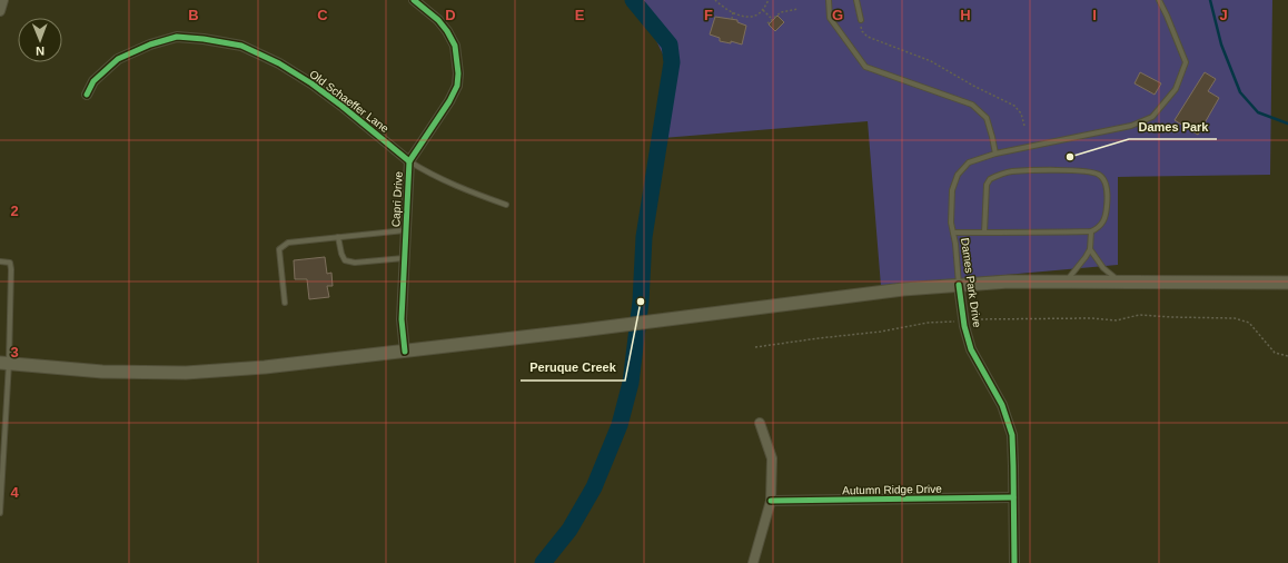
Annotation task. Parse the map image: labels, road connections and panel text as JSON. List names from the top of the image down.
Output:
{
  "streets": {
    "street": [
      "Old Schaeffer Lane",
      "Capri Drive",
      "Dames Park Drive",
      "Autumn Ridge Drive"
    ]
  },
  "crossings": [
    ["Old Schaeffer Lane", "Capri Drive"],
    ["Dames Park Drive", "Autumn Ridge Drive"]
  ],
  "places": ["Dames Park", "Peruque Creek"],
  "north": "bottom",
  "grid": {
    "columns": [
      "B",
      "C",
      "D",
      "E",
      "F",
      "G",
      "H",
      "I",
      "J"
    ],
    "rows": ["2", "3", "4"]
  }
}
